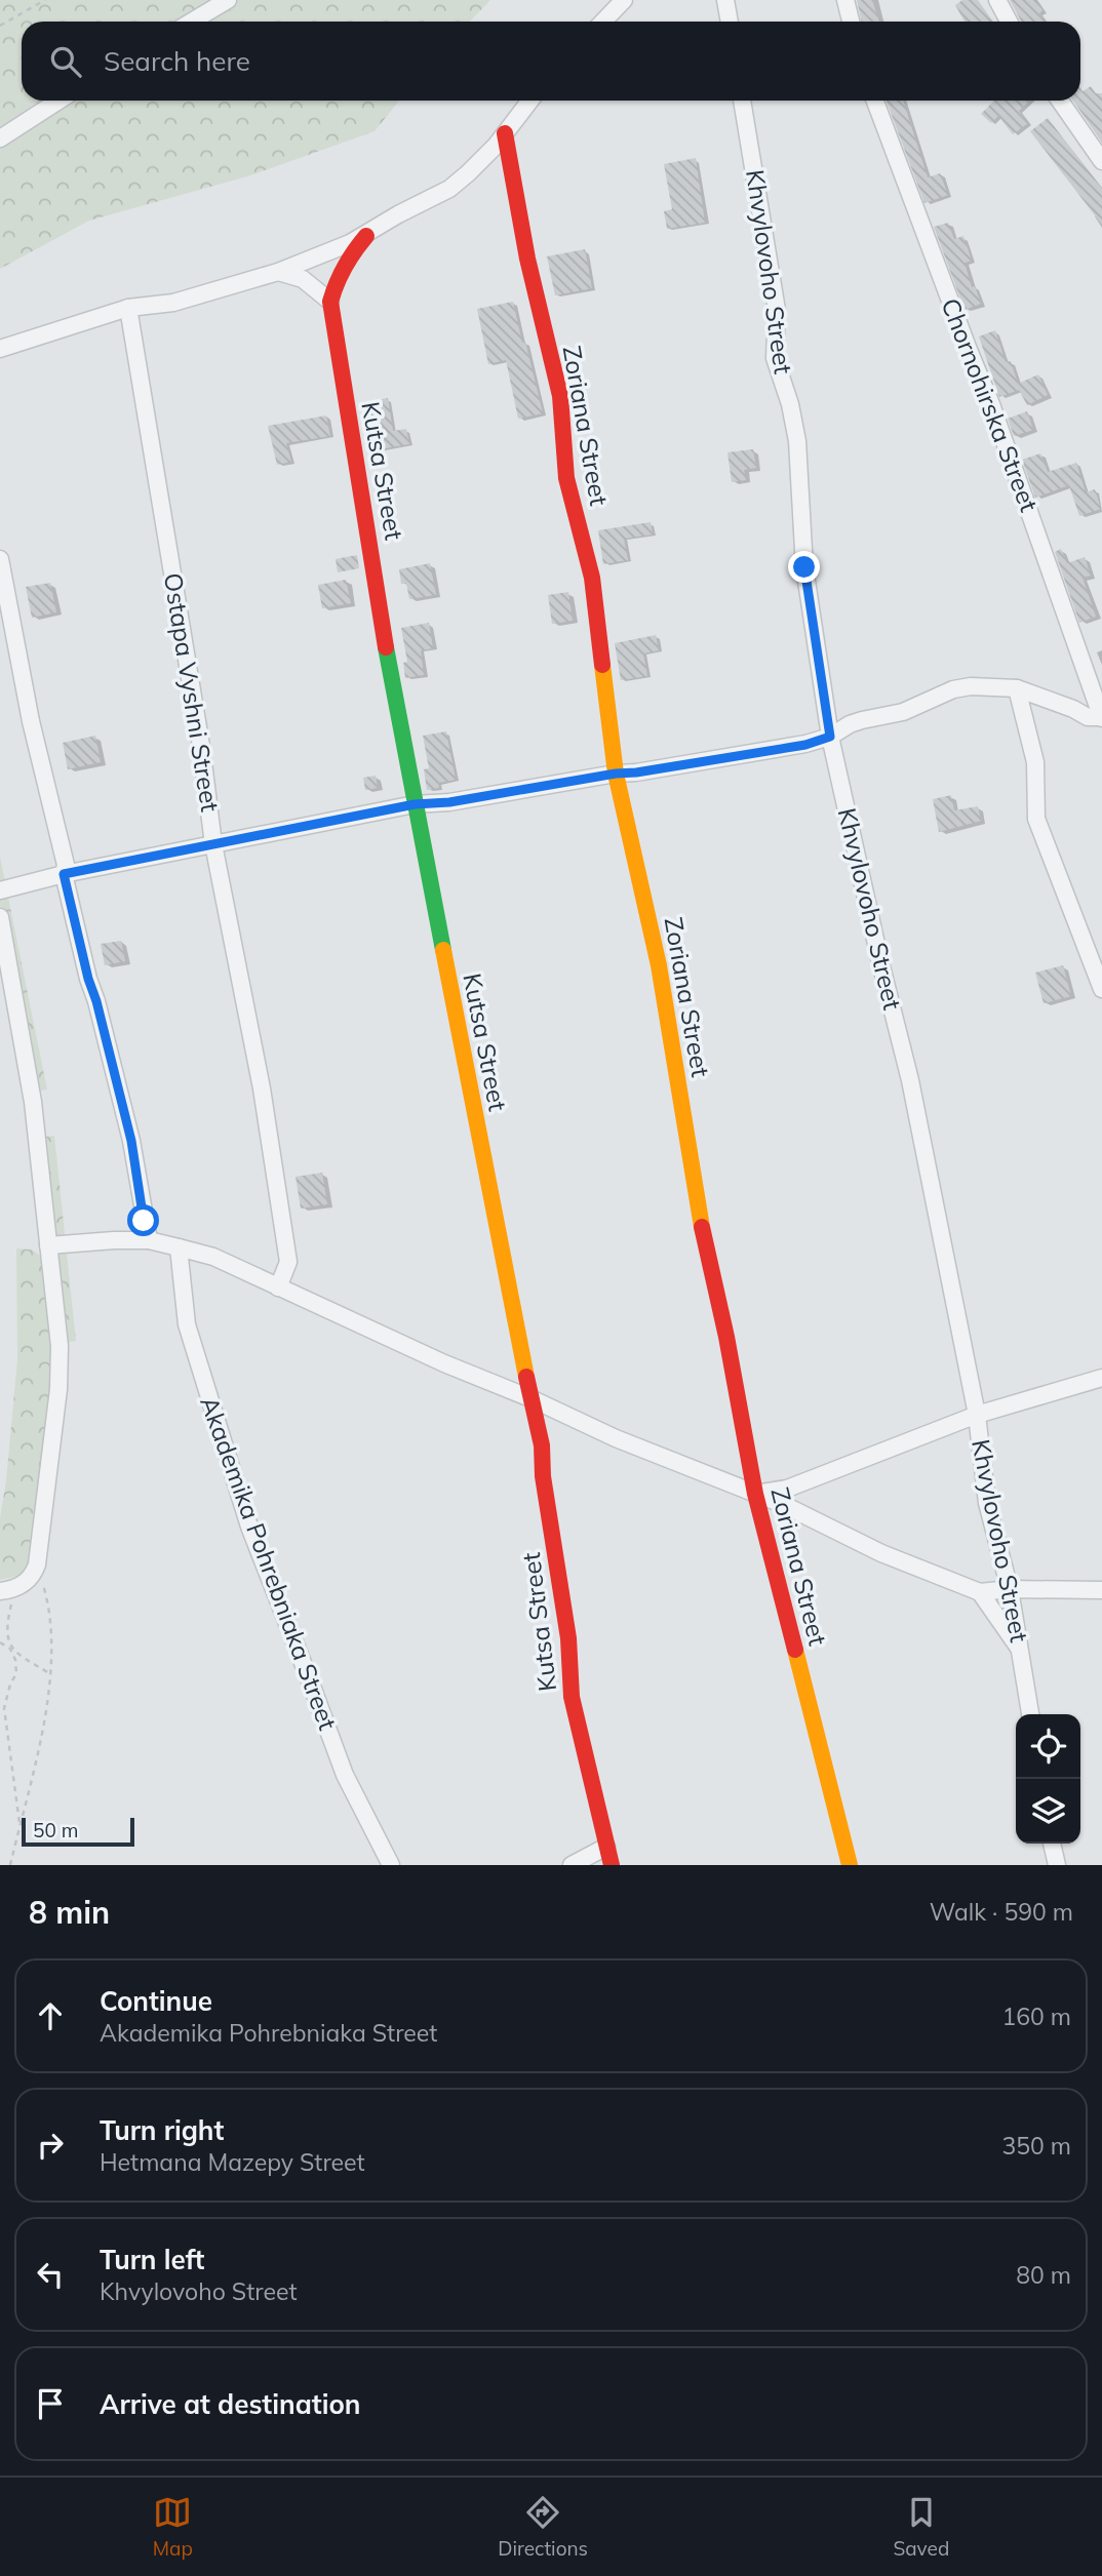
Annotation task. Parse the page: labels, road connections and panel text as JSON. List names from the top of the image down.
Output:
{
  "streets": {
    "street": [
      "Khvylovoho Street",
      "Chornohirska Street",
      "Zoriana Street",
      "Kutsa Street",
      "Ostapa Vyshni Street",
      "Akademika Pohrebniaka Street"
    ]
  },
  "scale_bar": "50 m",
  "page": {
    "search": "Search here",
    "scale": "50 m",
    "heading": ["8 min", "Walk · 590 m"],
    "list": [
      ["Continue", "Akademika Pohrebniaka Street", "160 m"],
      ["Turn right", "Hetmana Mazepy Street", "350 m"],
      ["Turn left", "Khvylovoho Street", "80 m"],
      "Arrive at destination"
    ],
    "nav": ["Map", "Directions", "Saved"]
  }
}
